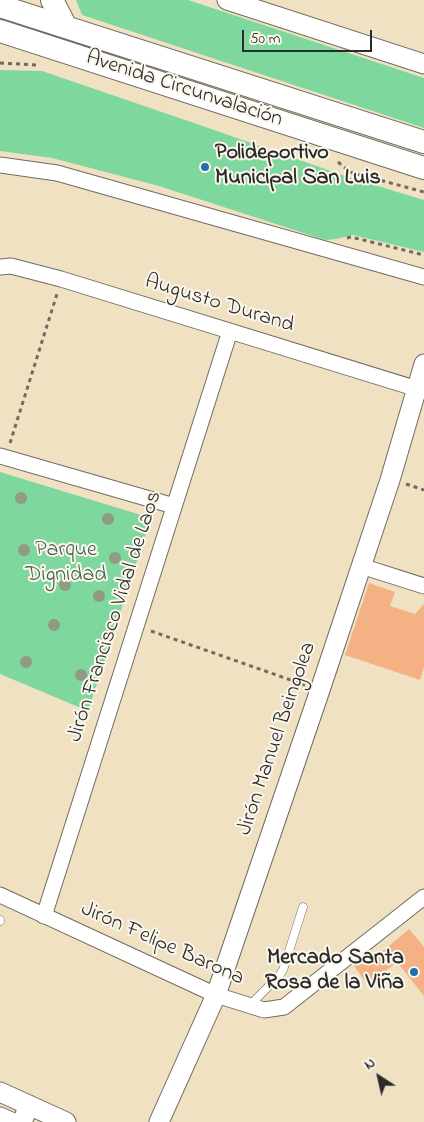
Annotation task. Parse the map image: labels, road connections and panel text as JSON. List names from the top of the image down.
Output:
{
  "streets": {
    "main road": ["Avenida Circunvalación"],
    "street": [
      "Augusto Durand",
      "Jirón Francisco Vidal de Laos",
      "Jirón Manuel Beingolea",
      "Jirón Felipe Barona"
    ]
  },
  "crossings": [
    ["Augusto Durand", "Jirón Francisco Vidal de Laos"],
    ["Augusto Durand", "Jirón Manuel Beingolea"],
    ["Jirón Francisco Vidal de Laos", "Jirón Felipe Barona"],
    ["Jirón Manuel Beingolea", "Jirón Felipe Barona"]
  ],
  "parks": ["Parque Dignidad"],
  "places": ["Polideportivo Municipal San Luis", "Mercado Santa Rosa de la Viña"],
  "scale_bar": "50 m",
  "north": "top left"
}
